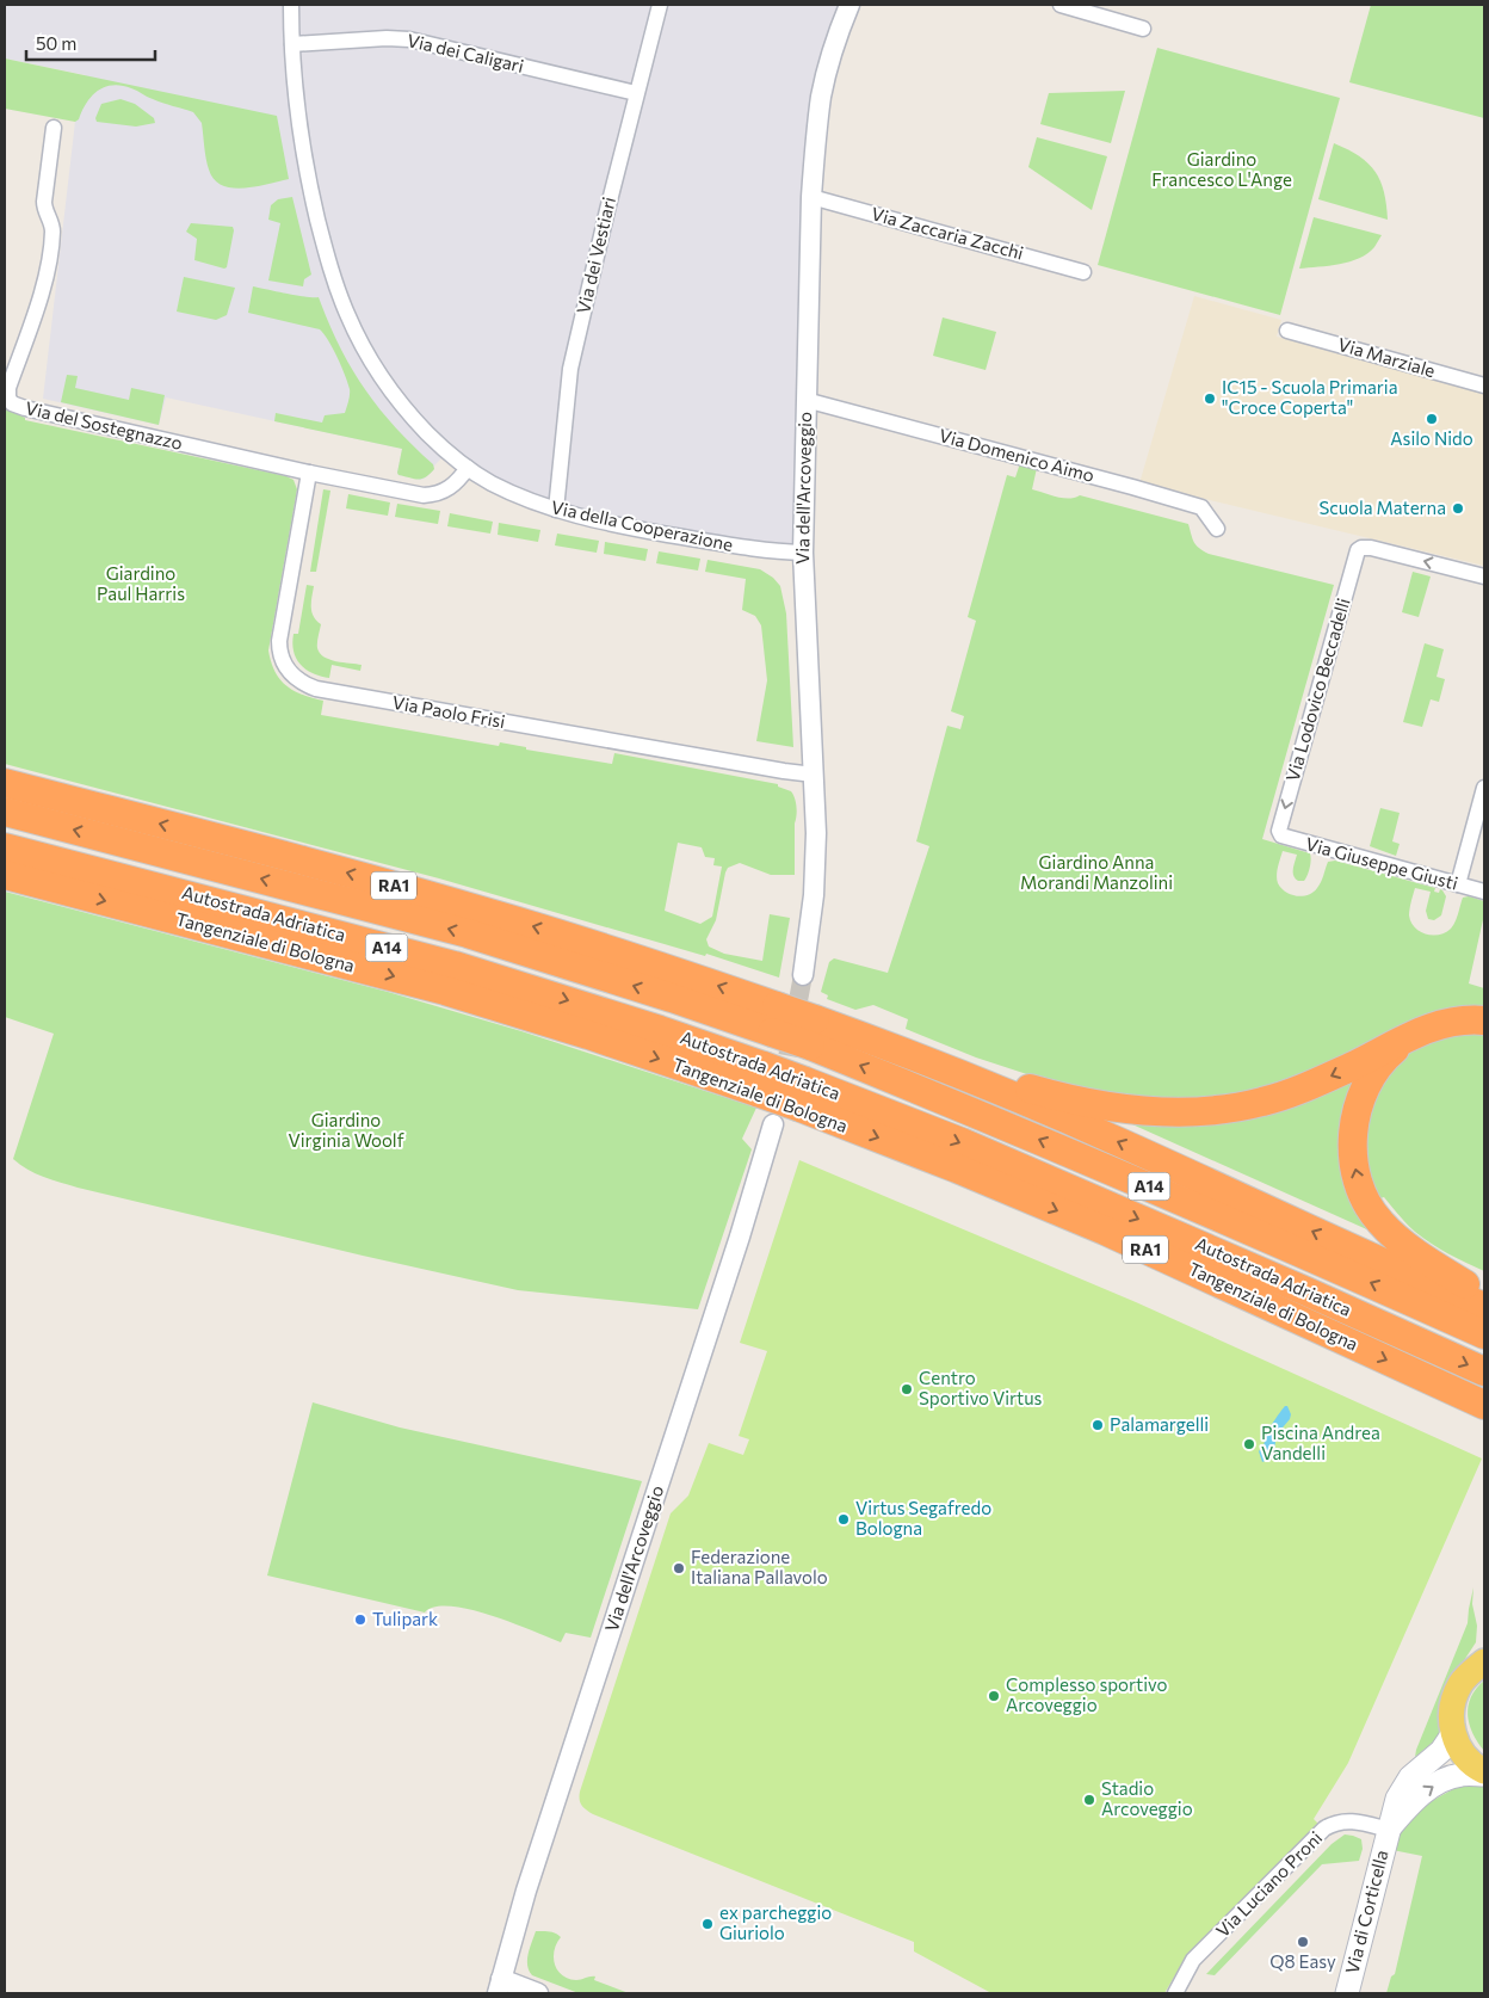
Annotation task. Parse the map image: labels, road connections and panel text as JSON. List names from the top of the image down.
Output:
{
  "streets": {
    "highway": [
      "RA1",
      "Autostrada Adriatica",
      "Tangenziale di Bologna",
      "A14"
    ],
    "main road": ["Via di Corticella"],
    "street": [
      "Via dei Caligari",
      "Via Zaccaria Zacchi",
      "Via dei Vestiari",
      "Via Marziale",
      "Via del Sostegnazzo",
      "Via Domenico Aimo",
      "Via dell'Arcoveggio",
      "Via della Cooperazione",
      "Via Lodovico Beccadelli",
      "Via Paolo Frisi",
      "Via Giuseppe Giusti",
      "Via Luciano Proni"
    ]
  },
  "crossings": [
    ["Via dei Caligari", "Via dei Vestiari"],
    ["Via dei Caligari", "Via della Cooperazione"],
    ["Via Zaccaria Zacchi", "Via dell'Arcoveggio"],
    ["Via dei Vestiari", "Via della Cooperazione"],
    ["Via del Sostegnazzo", "Via della Cooperazione"],
    ["Via del Sostegnazzo", "Via Paolo Frisi"],
    ["Via Domenico Aimo", "Via dell'Arcoveggio"],
    ["Via dell'Arcoveggio", "Via della Cooperazione"],
    ["Via dell'Arcoveggio", "Via Paolo Frisi"],
    ["Via Lodovico Beccadelli", "Via Giuseppe Giusti"],
    ["RA1", "Autostrada Adriatica"],
    ["Autostrada Adriatica", "Tangenziale di Bologna"],
    ["Via Luciano Proni", "Via di Corticella"]
  ],
  "parks": [
    "Giardino Francesco L'Ange",
    "Giardino Paul Harris",
    "Giardino Anna Morandi Manzolini",
    "Giardino Virginia Woolf"
  ],
  "places": [
    "IC15 - Scuola Primaria \"Croce Coperta\"",
    "Asilo Nido",
    "Scuola Materna",
    "Centro Sportivo Virtus",
    "Palamargelli",
    "Piscina Andrea Vandelli",
    "Virtus Segafredo Bologna",
    "Federazione Italiana Pallavolo",
    "Tulipark",
    "Complesso sportivo Arcoveggio",
    "Stadio Arcoveggio",
    "ex parcheggio Giuriolo",
    "Q8 Easy"
  ],
  "scale_bar": "50 m"
}
